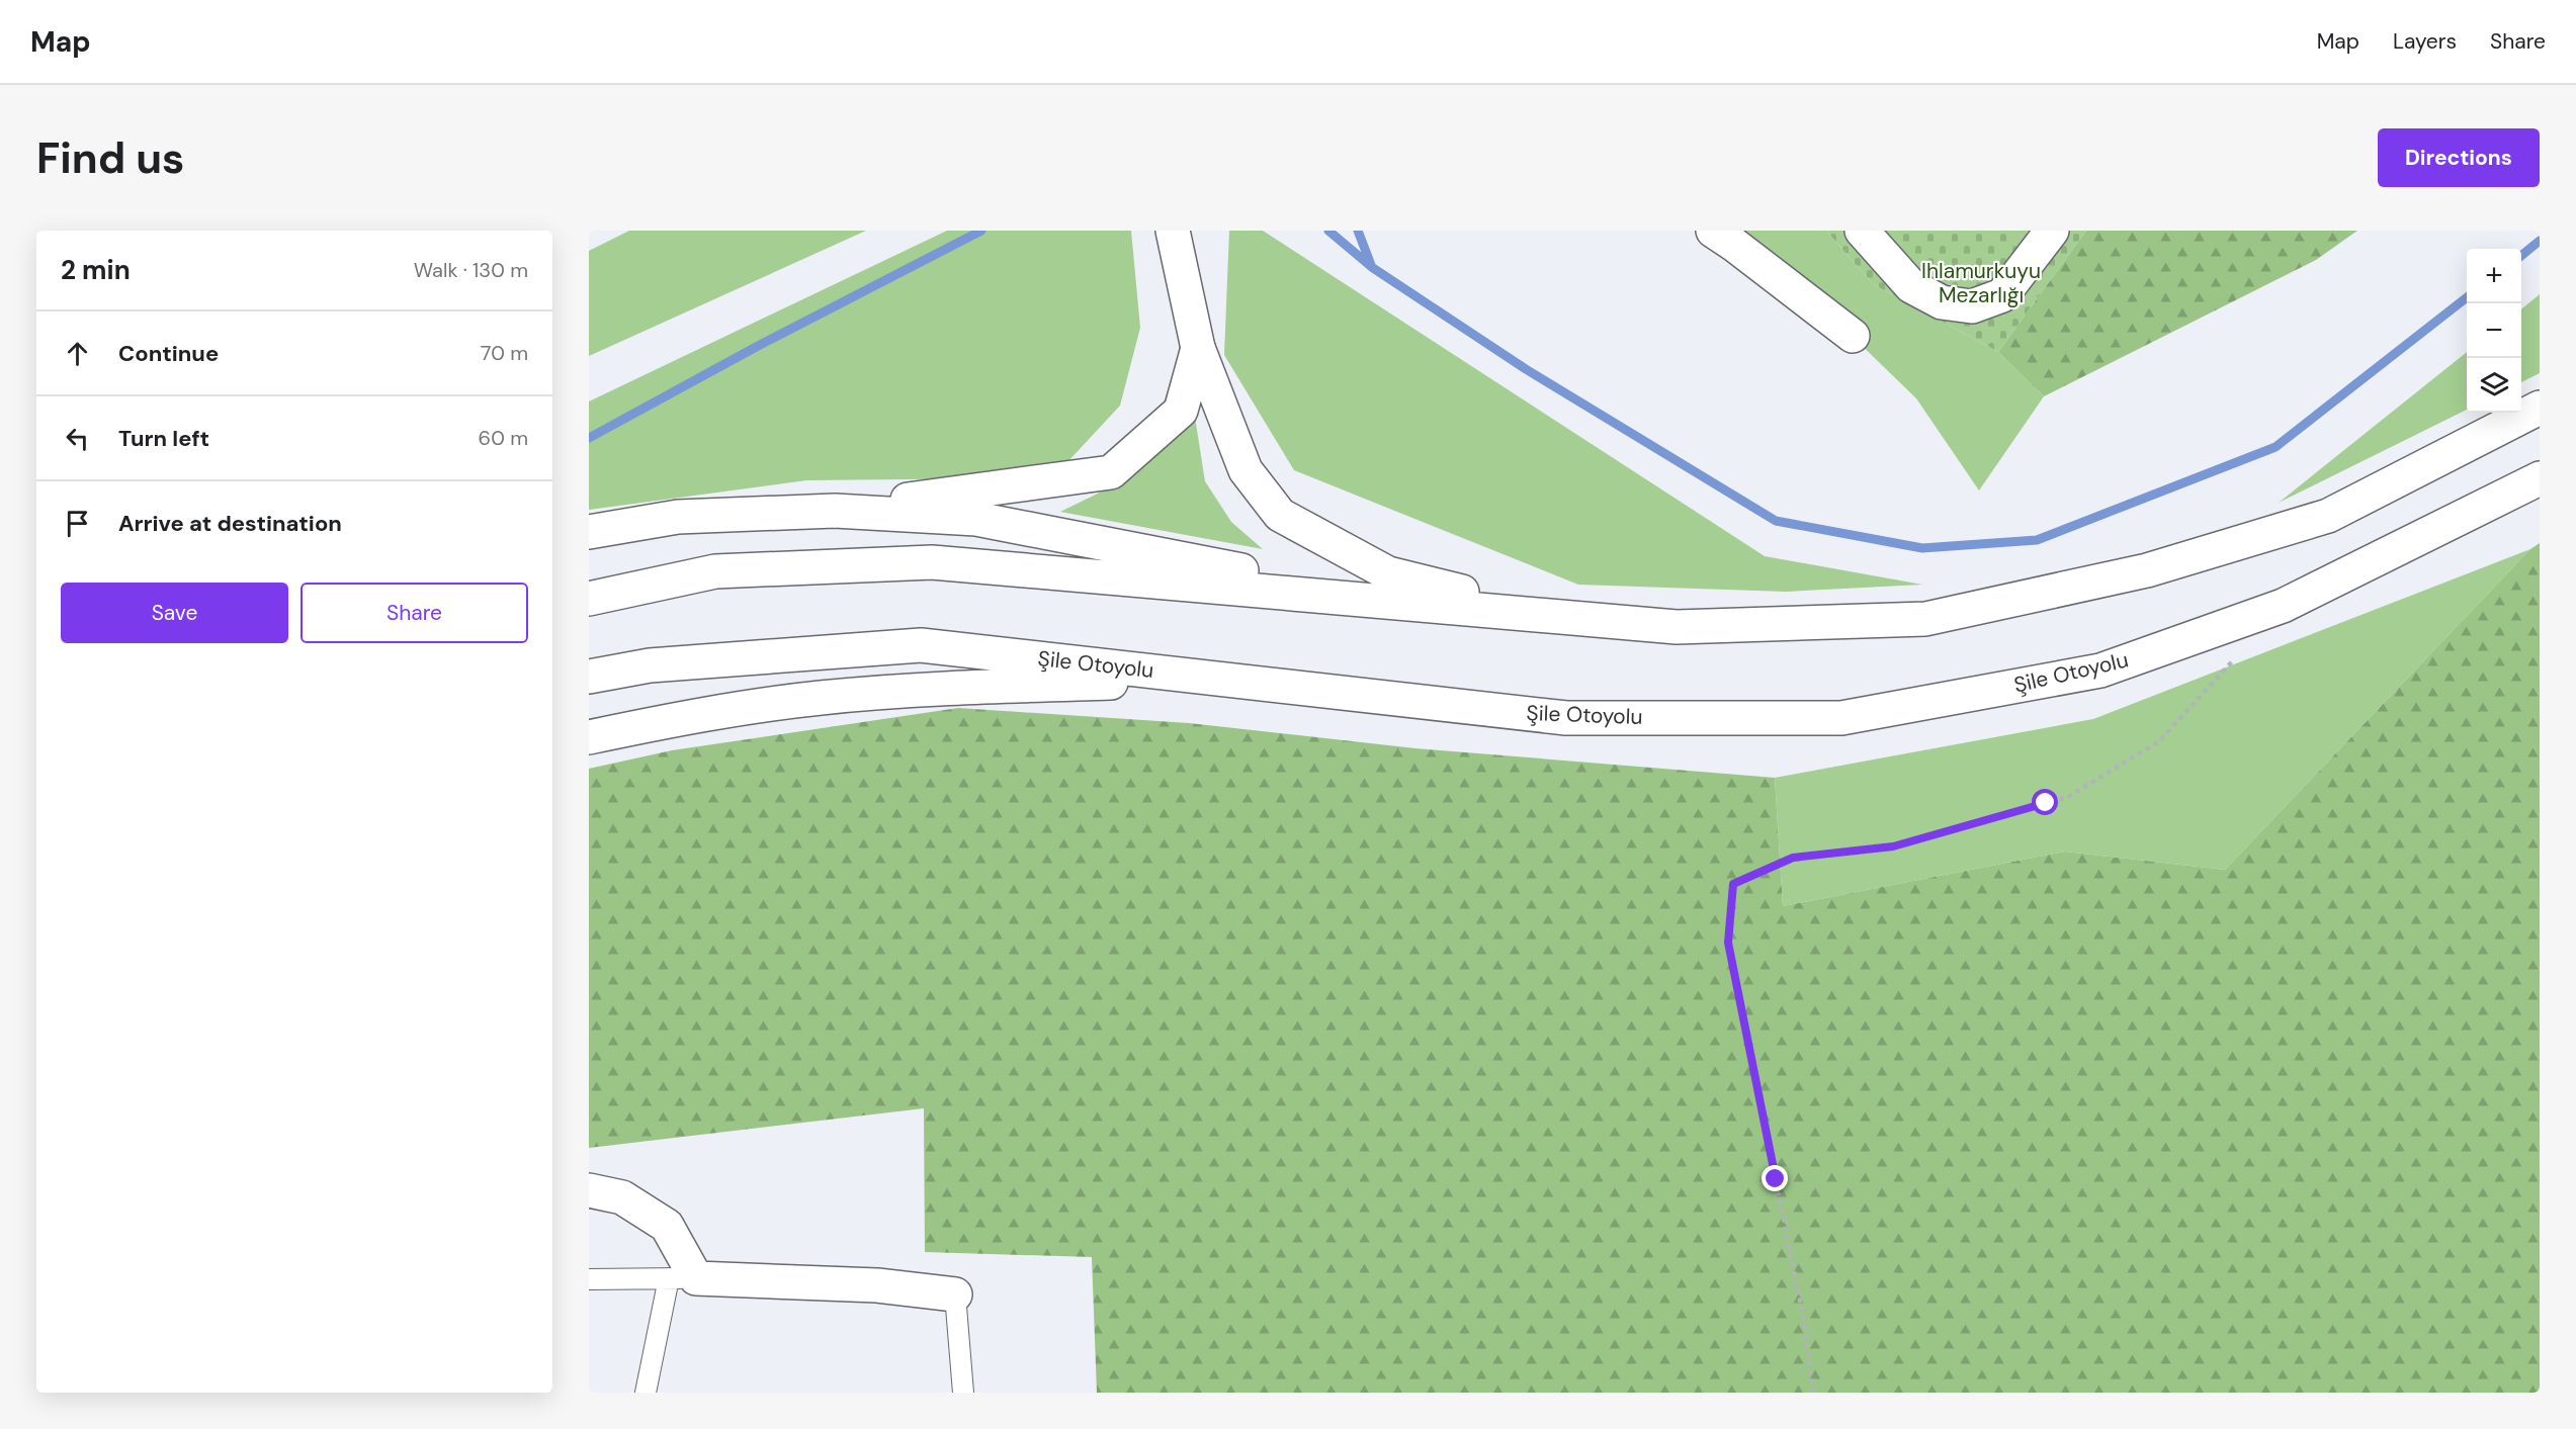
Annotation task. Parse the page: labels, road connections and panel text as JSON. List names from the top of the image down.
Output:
{
  "streets": {
    "main road": ["Şile Otoyolu"]
  },
  "parks": ["Ihlamurkuyu Mezarlığı"],
  "page": {
    "header": "Map",
    "nav": ["Map", "Layers", "Share"],
    "buttons": [
      "Directions",
      ["Save", "Share"]
    ],
    "title": "Find us",
    "heading": ["2 min", "Walk · 130 m"],
    "map_buttons": ["+", "−"],
    "list": [
      ["Continue", "70 m"],
      ["Turn left", "60 m"],
      "Arrive at destination"
    ]
  }
}
